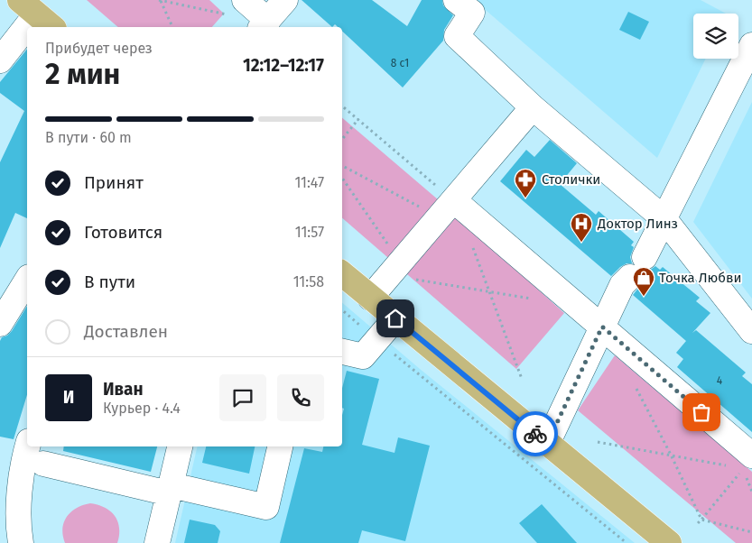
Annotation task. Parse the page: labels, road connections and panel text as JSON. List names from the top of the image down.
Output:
{
  "places": {
    "pharmacy": ["Столички"],
    "hospital": ["Доктор Линз"],
    "shop": ["Точка Любви"]
  },
  "house_numbers": ["8 с1", "4"],
  "page": {
    "heading": ["2 мин", "Прибудет через", "12:12–12:17"],
    "panel": ["Иван", "Курьер · 4.4"],
    "bar": "В пути · 60 m",
    "list": [
      ["Принят", "11:47"],
      ["Готовится", "11:57"],
      ["В пути", "11:58"],
      "Доставлен"
    ],
    "round": "И"
  }
}
